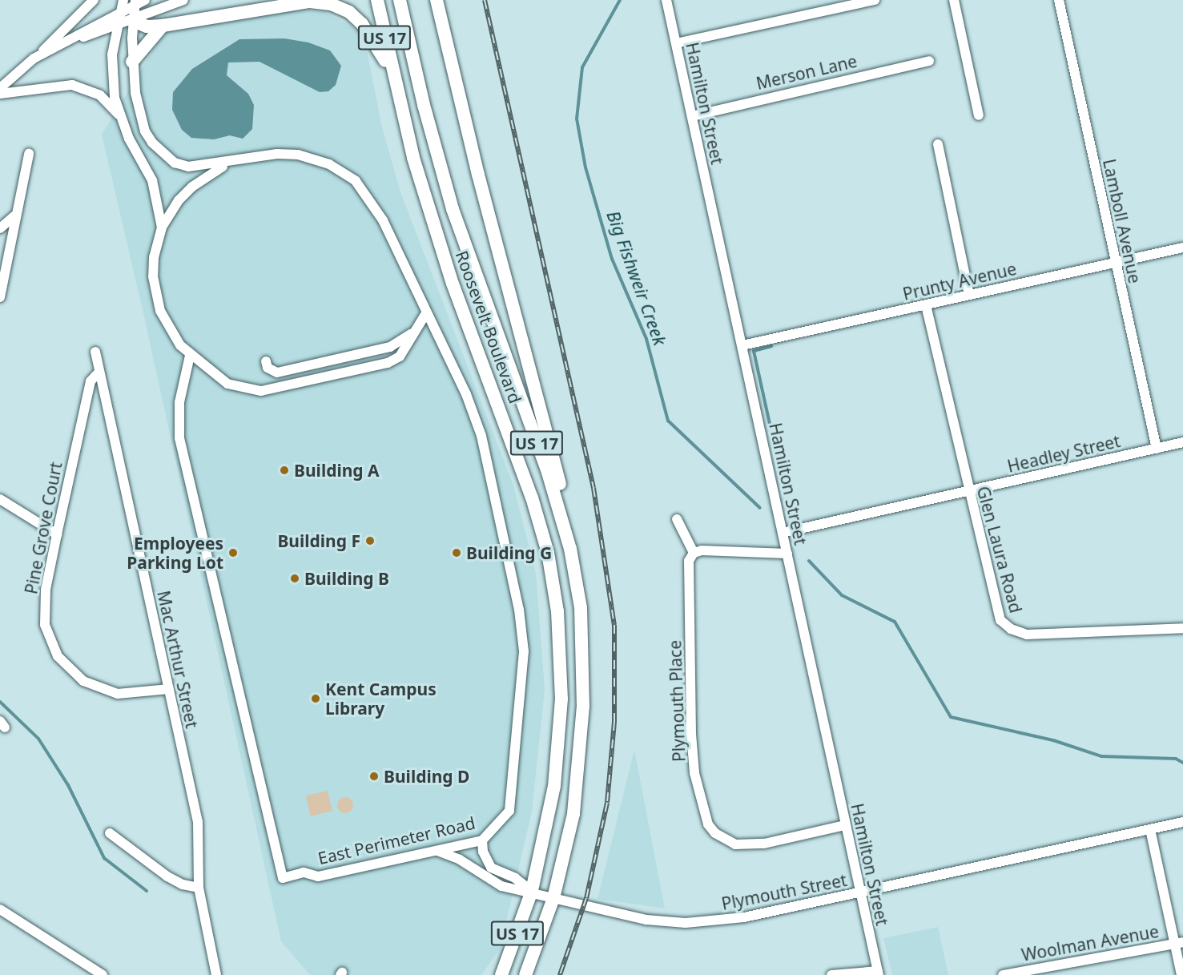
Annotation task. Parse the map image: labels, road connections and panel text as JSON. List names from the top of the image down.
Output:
{
  "streets": {
    "highway": ["US 17", "Roosevelt Boulevard"],
    "street": [
      "Merson Lane",
      "Hamilton Street",
      "Lamboll Avenue",
      "Prunty Avenue",
      "Headley Street",
      "Pine Grove Court",
      "Glen Laura Road",
      "Mac Arthur Street",
      "Plymouth Place",
      "East Perimeter Road",
      "Plymouth Street",
      "Woolman Avenue"
    ]
  },
  "crossings": [
    ["Merson Lane", "Hamilton Street"],
    ["Hamilton Street", "Prunty Avenue"],
    ["Hamilton Street", "Headley Street"],
    ["Hamilton Street", "Plymouth Place"],
    ["Hamilton Street", "Plymouth Street"],
    ["Lamboll Avenue", "Prunty Avenue"],
    ["Lamboll Avenue", "Headley Street"],
    ["Prunty Avenue", "Glen Laura Road"],
    ["Roosevelt Boulevard", "Plymouth Street"],
    ["Headley Street", "Glen Laura Road"],
    ["Pine Grove Court", "Mac Arthur Street"]
  ],
  "water": ["Big Fishweir Creek"],
  "places": [
    "Building A",
    "Building F",
    "Employees Parking Lot",
    "Building G",
    "Building B",
    "Kent Campus Library",
    "Building D"
  ]
}
